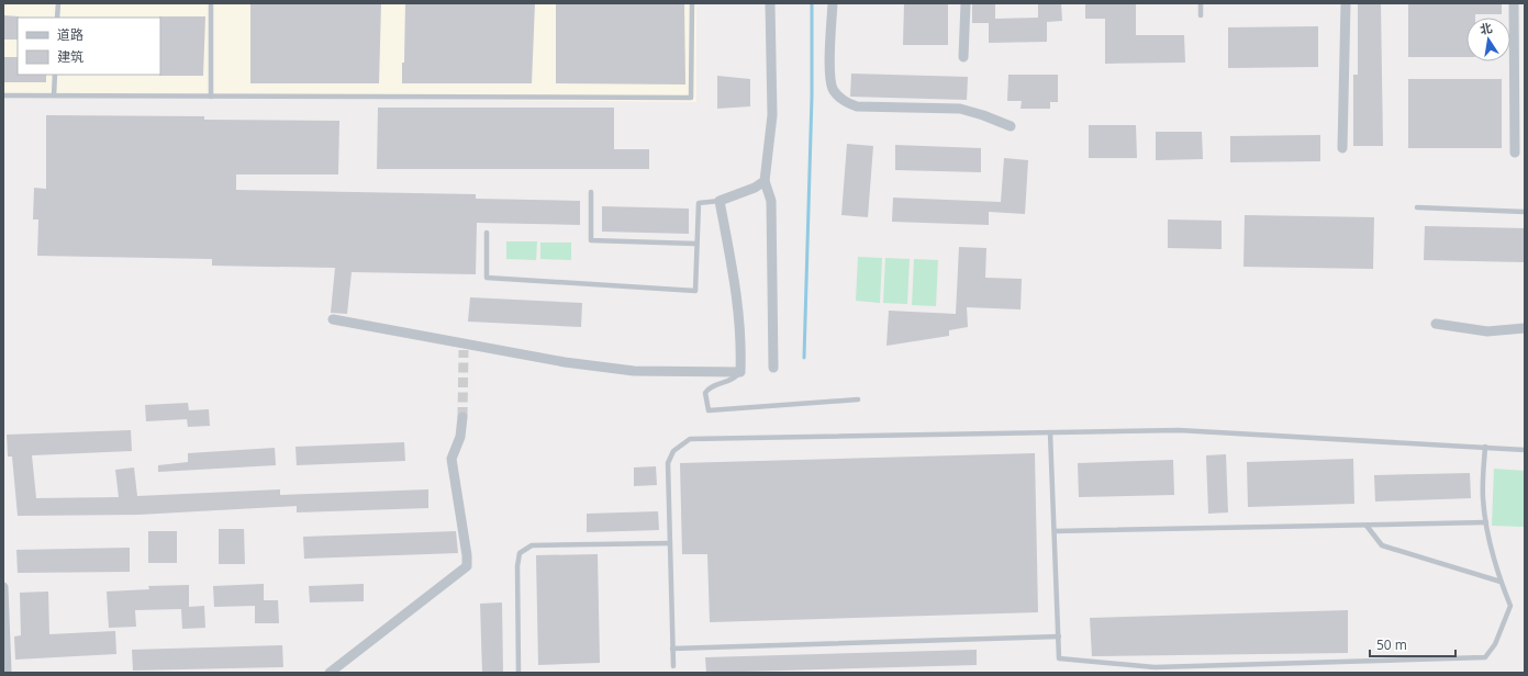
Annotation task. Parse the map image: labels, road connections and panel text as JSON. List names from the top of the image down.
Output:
{
  "legend": ["道路", "建筑"],
  "scale_bar": "50 m",
  "north": "top"
}
